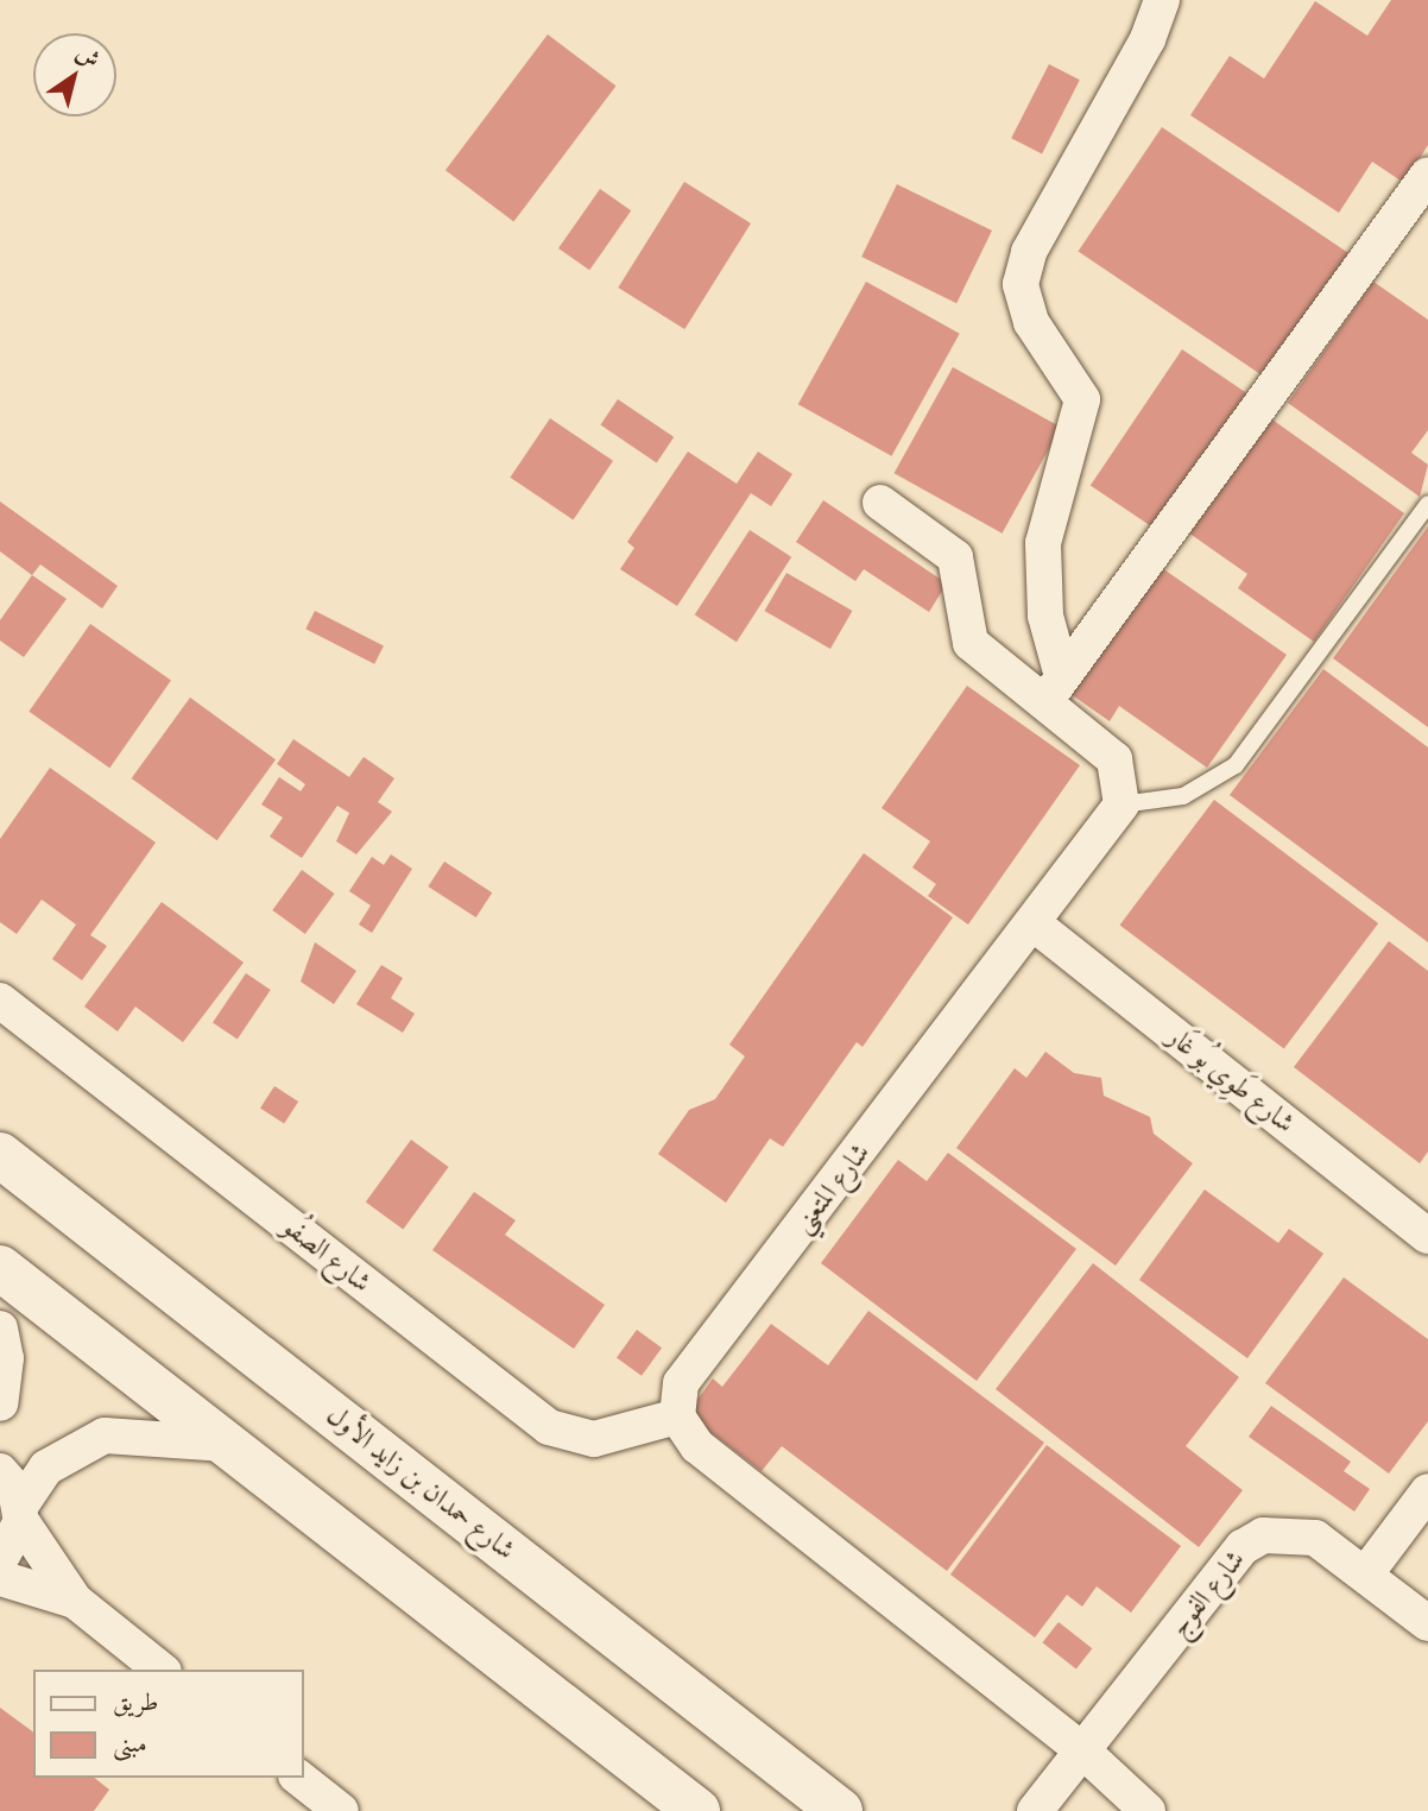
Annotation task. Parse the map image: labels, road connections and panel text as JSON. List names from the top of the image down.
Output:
{
  "streets": {
    "main road": ["شارع حمدان بن زايد الأول"],
    "street": [
      "شارع طَوِي بُو غَار",
      "شارع المتعني",
      "شارع الصفُو",
      "شارع الفوج"
    ]
  },
  "crossings": [
    ["شارع طَوِي بُو غَار", "شارع المتعني"],
    ["شارع المتعني", "شارع الصفُو"]
  ],
  "legend": ["طريق", "مبنى"],
  "north": "top right"
}
